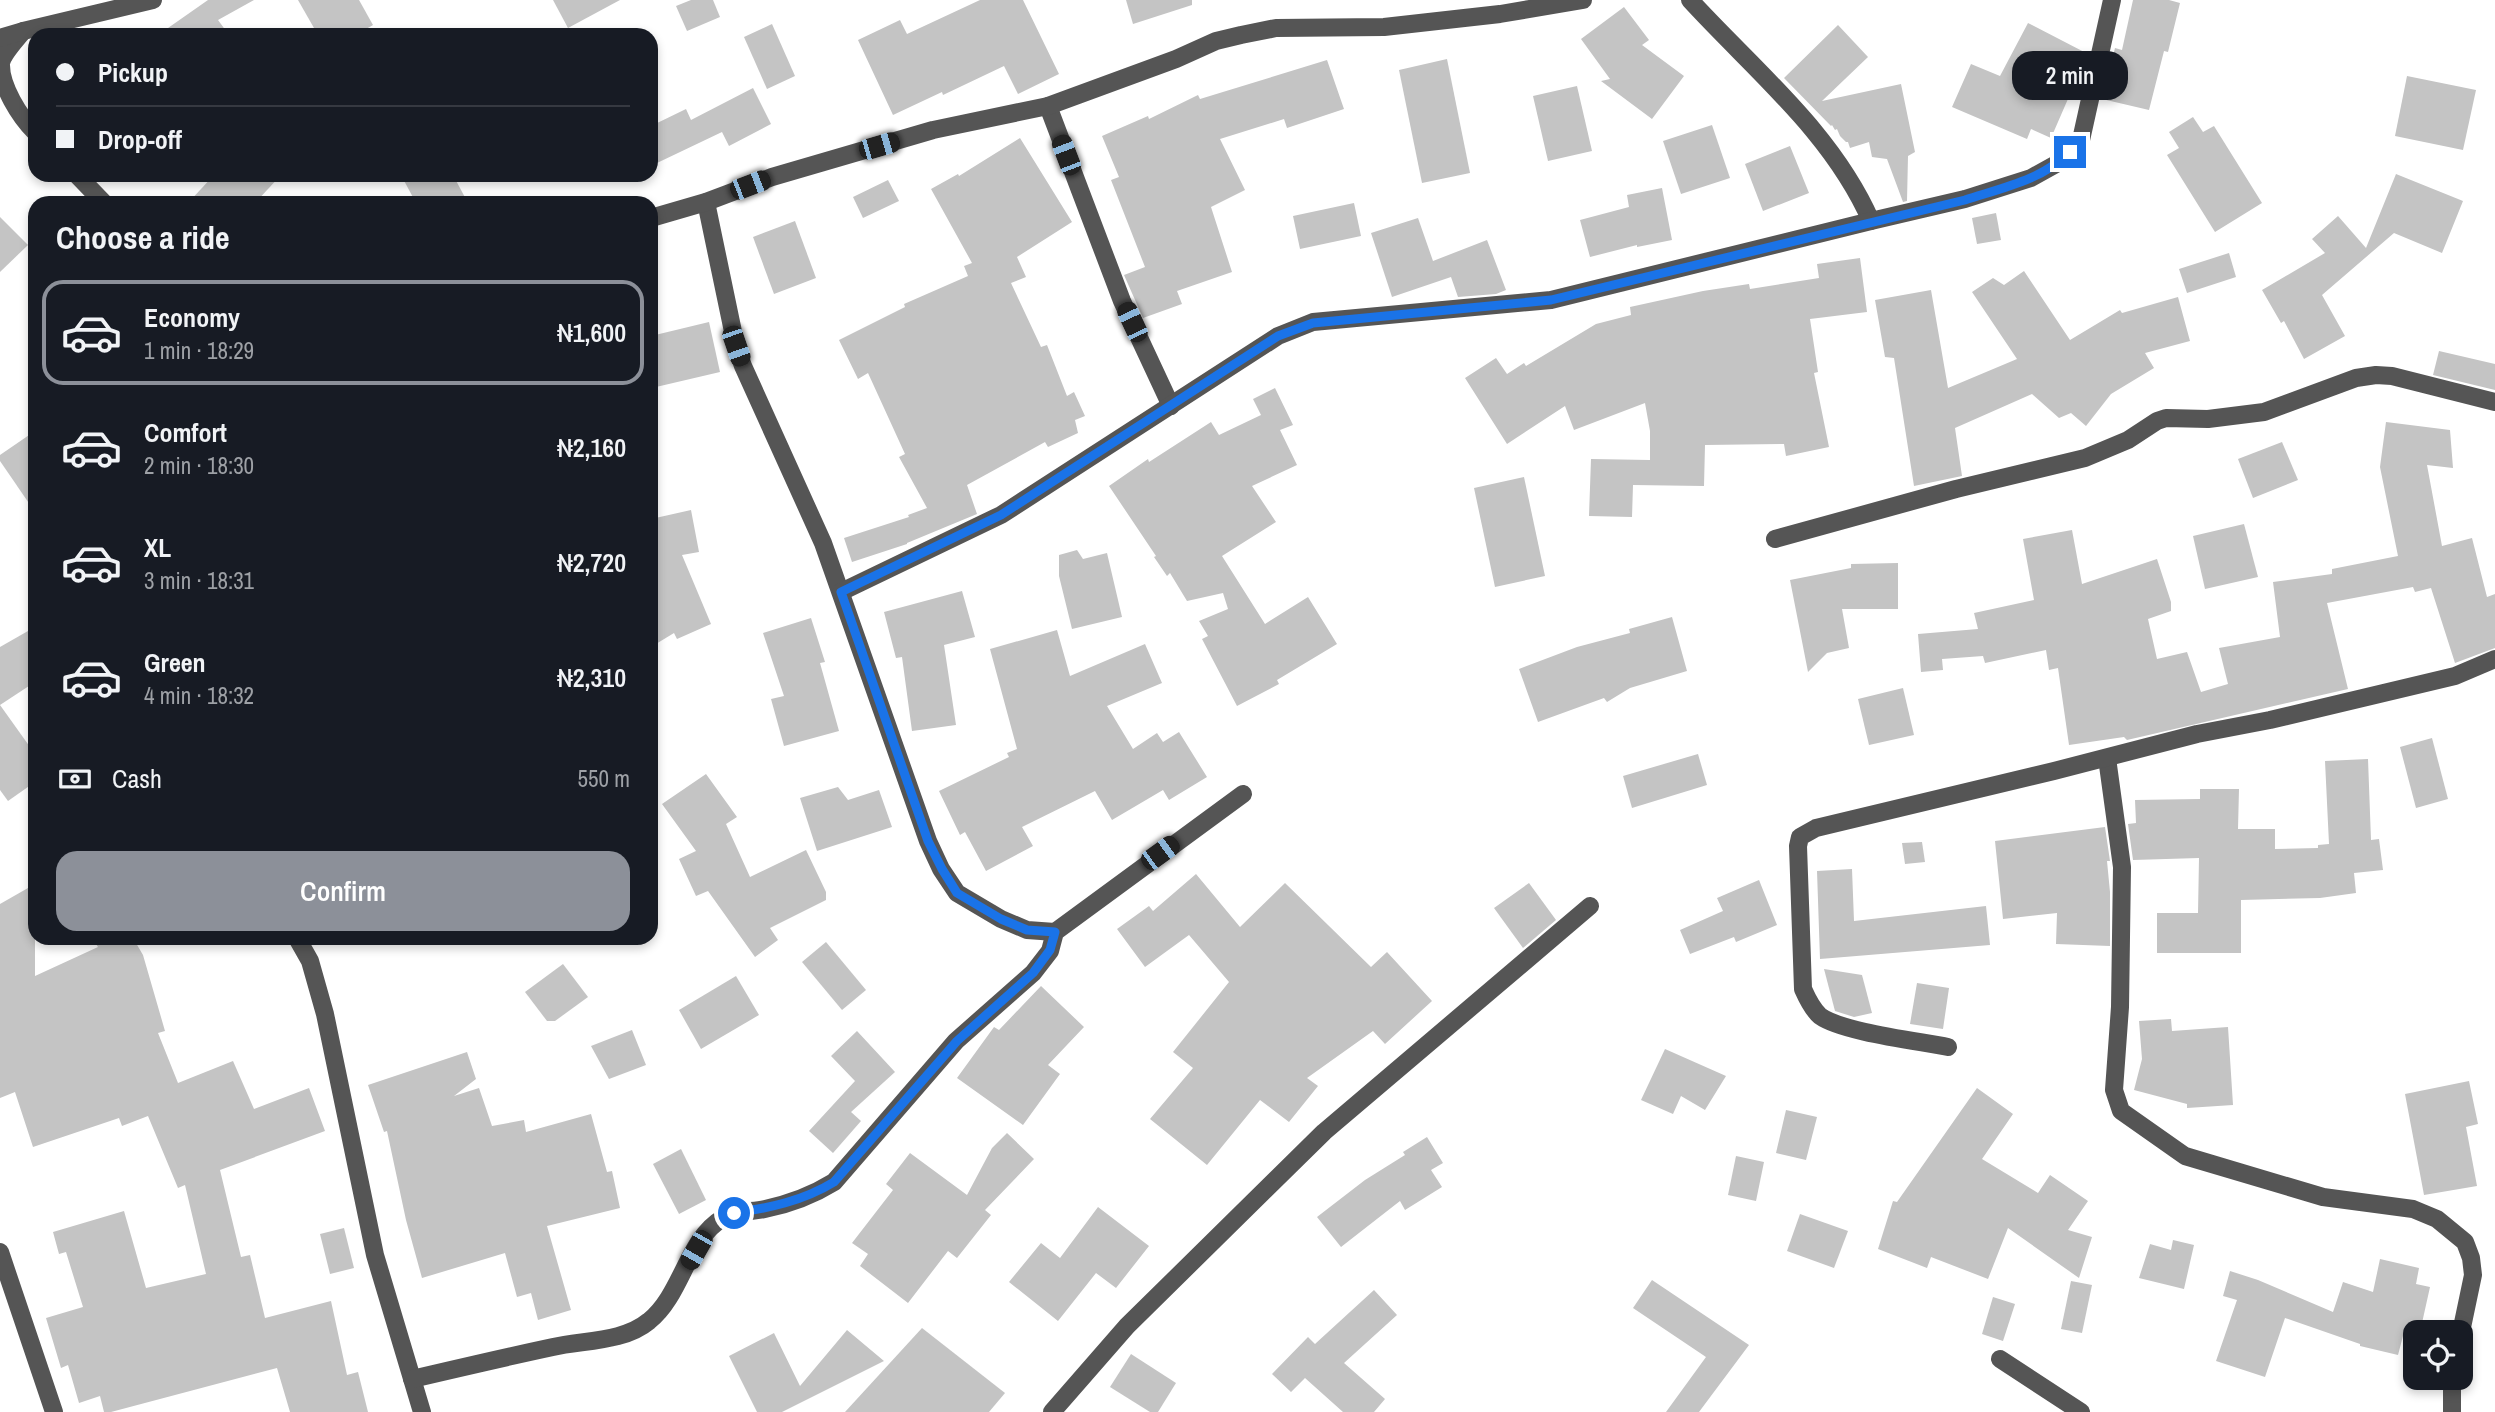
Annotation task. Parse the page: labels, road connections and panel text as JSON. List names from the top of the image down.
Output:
{
  "page": {
    "banner": ["Pickup", "Drop-off"],
    "bubble": "2 min",
    "heading": "Choose a ride",
    "list": [
      {
        "name": "Economy",
        "note": "1 min · 18:29",
        "value": "₦1,600"
      },
      {
        "name": "Comfort",
        "note": "2 min · 18:30",
        "value": "₦2,160"
      },
      {
        "name": "XL",
        "note": "3 min · 18:31",
        "value": "₦2,720"
      },
      {
        "name": "Green",
        "note": "4 min · 18:32",
        "value": "₦2,310"
      }
    ],
    "pay": ["Cash", "550 m"],
    "buttons": "Confirm"
  }
}
